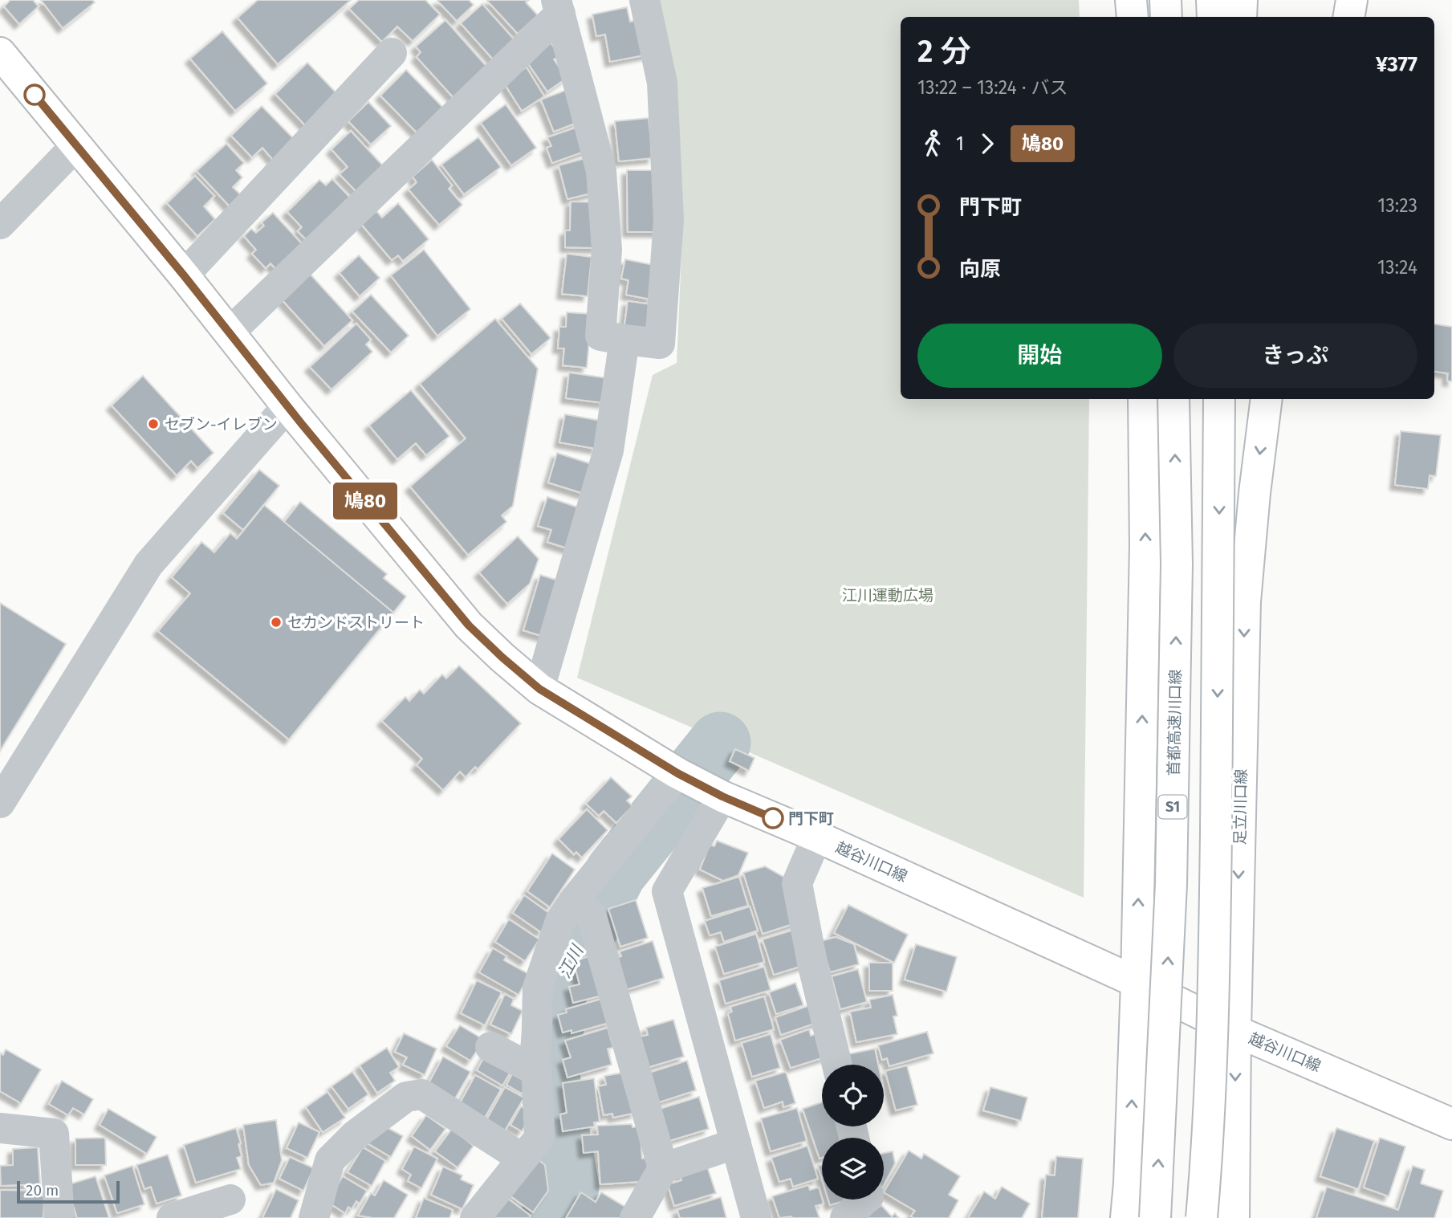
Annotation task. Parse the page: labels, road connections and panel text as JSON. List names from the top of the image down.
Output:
{
  "streets": {
    "main road": [
      "首都高速川口線",
      "S1",
      "足立川口線",
      "越谷川口線"
    ]
  },
  "crossings": [
    ["足立川口線", "越谷川口線"]
  ],
  "water": ["江川"],
  "parks": ["江川運動広場"],
  "places": ["セブン-イレブン", "セカンドストリート", "門下町"],
  "lines": ["bus line 鳩80"],
  "scale_bar": "20 m",
  "page": {
    "on_map": "鳩80",
    "heading": ["2 分", "13:22 – 13:24 · バス", "¥377"],
    "legs": ["1", "鳩80"],
    "list": [
      {
        "name": "門下町",
        "value": "13:23"
      },
      {
        "name": "向原",
        "value": "13:24"
      }
    ],
    "buttons": ["開始", "きっぷ"],
    "scale": "20 m"
  }
}
